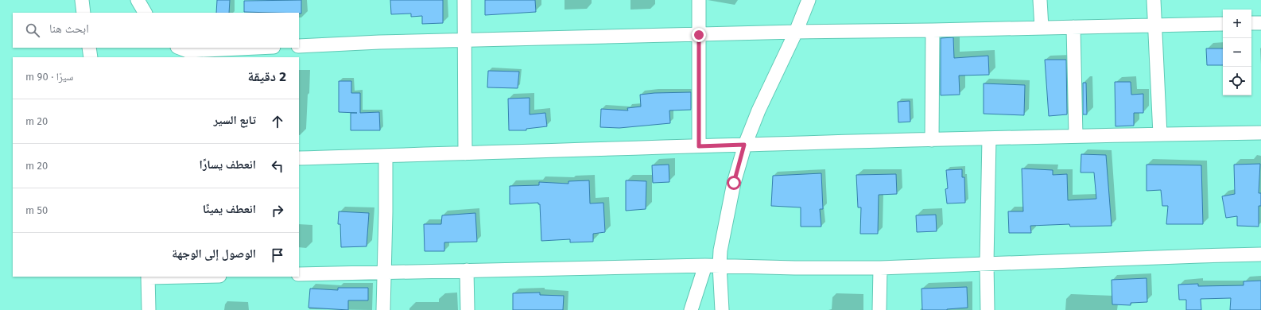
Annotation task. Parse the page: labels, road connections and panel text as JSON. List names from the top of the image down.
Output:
{
  "page": {
    "map_buttons": ["+", "−"],
    "search": "ابحث هنا",
    "heading": ["2 دقيقة", "سيرًا · 90 m"],
    "list": [
      ["تابع السير", "20 m"],
      ["انعطف يسارًا", "20 m"],
      ["انعطف يمينًا", "50 m"],
      "الوصول إلى الوجهة"
    ]
  }
}
